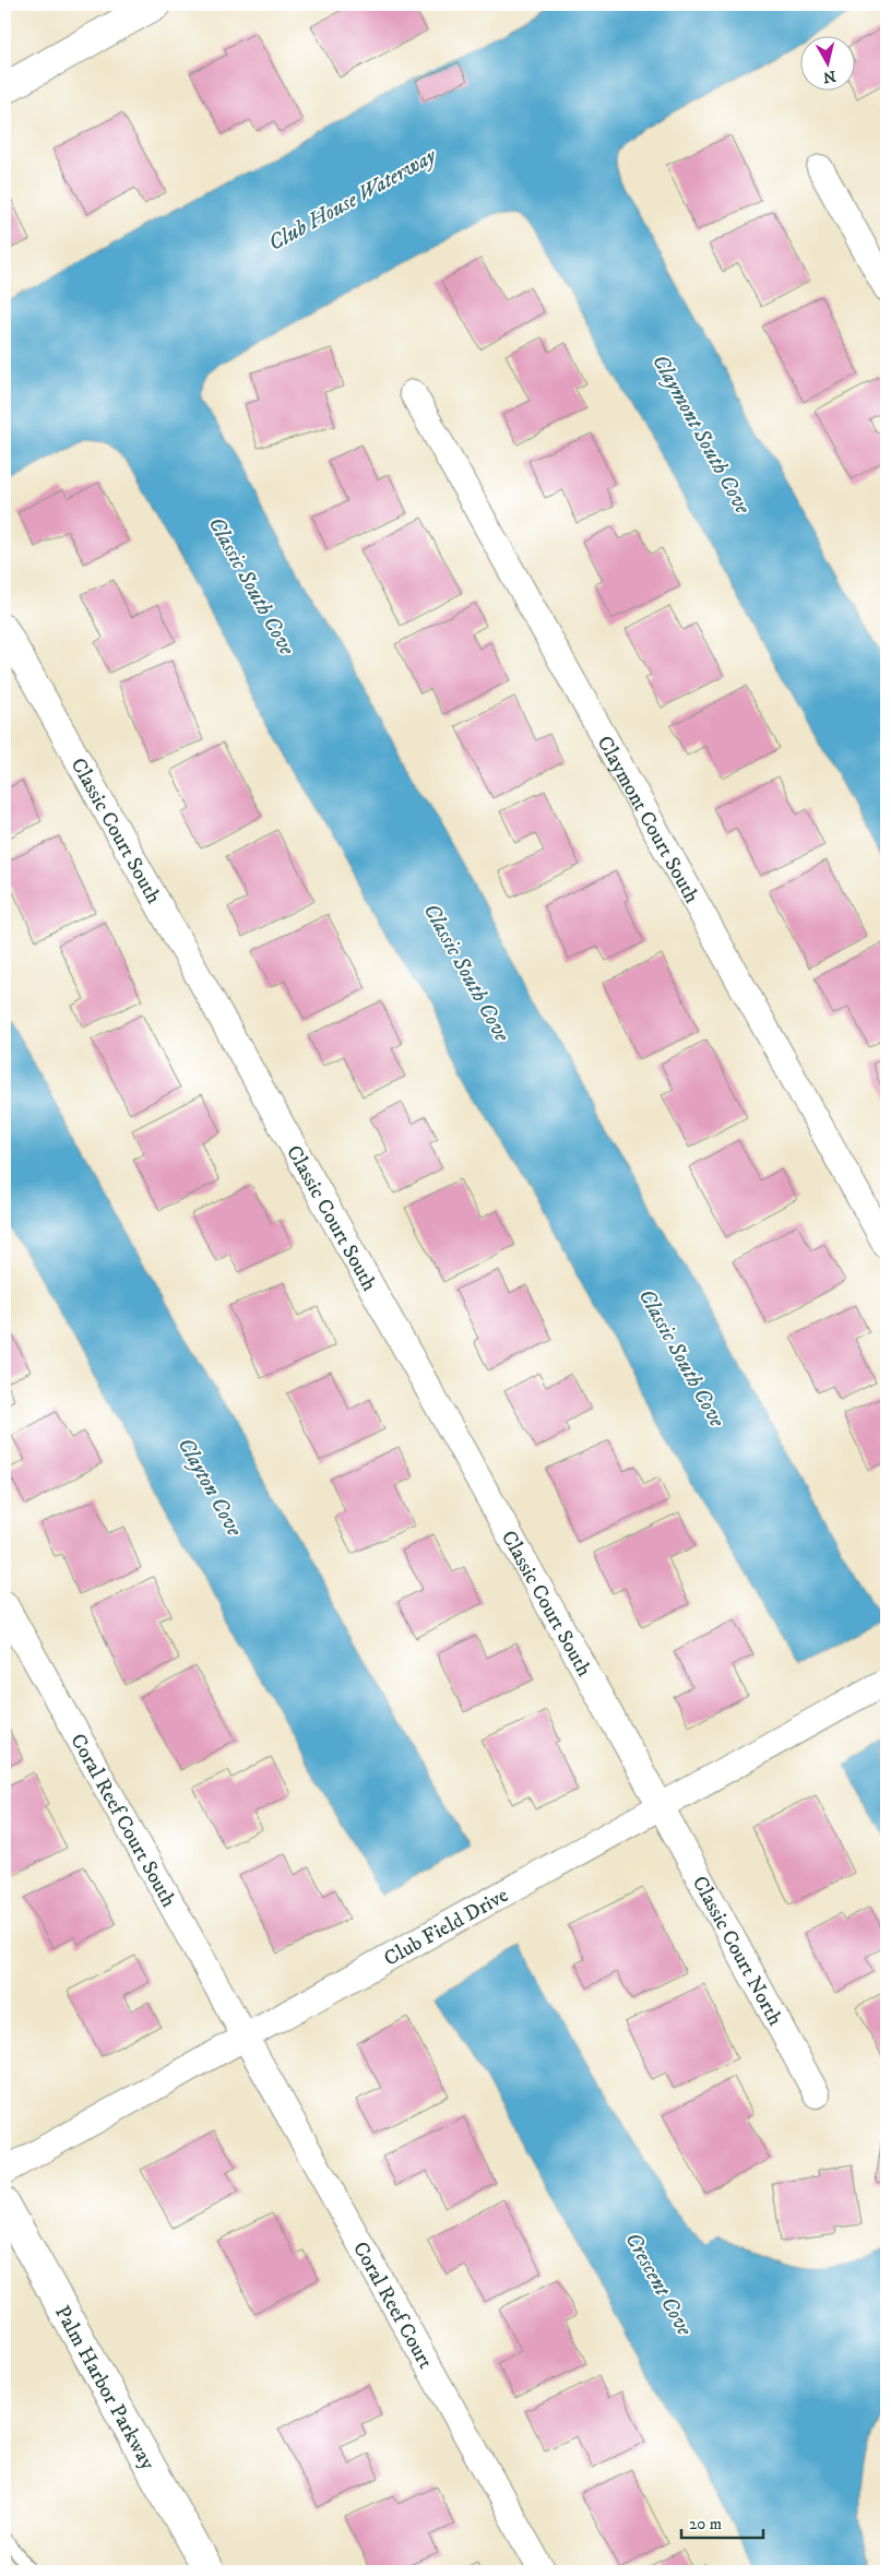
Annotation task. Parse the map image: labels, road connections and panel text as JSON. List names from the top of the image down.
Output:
{
  "streets": {
    "street": [
      "Claymont Court South",
      "Classic Court South",
      "Coral Reef Court South",
      "Club Field Drive",
      "Classic Court North",
      "Coral Reef Court",
      "Palm Harbor Parkway"
    ]
  },
  "crossings": [
    ["Classic Court South", "Club Field Drive"],
    ["Classic Court South", "Classic Court North"],
    ["Coral Reef Court South", "Club Field Drive"],
    ["Coral Reef Court South", "Coral Reef Court"],
    ["Club Field Drive", "Classic Court North"],
    ["Club Field Drive", "Coral Reef Court"]
  ],
  "water": [
    "Club House Waterway",
    "Claymont South Cove",
    "Classic South Cove",
    "Clayton Cove",
    "Crescent Cove"
  ],
  "scale_bar": "20 m",
  "north": "bottom"
}
